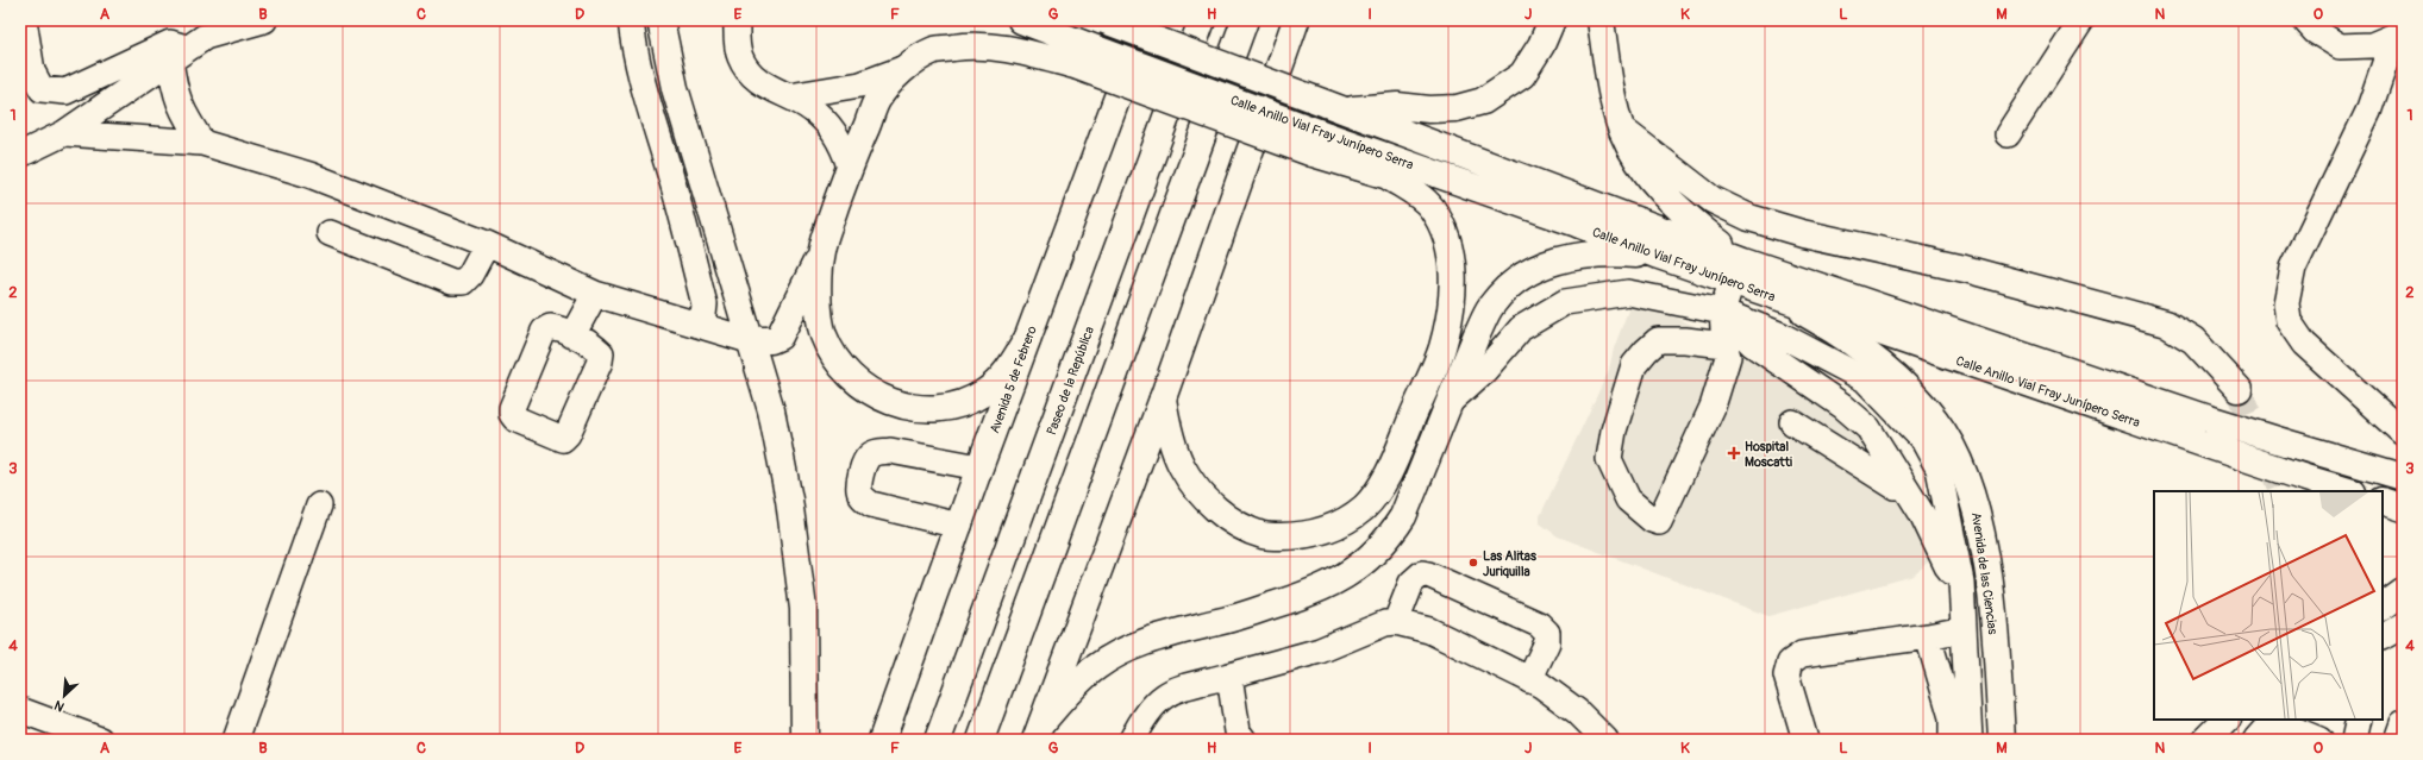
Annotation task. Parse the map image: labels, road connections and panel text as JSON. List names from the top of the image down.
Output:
{
  "streets": {
    "main road": [
      "Calle Anillo Vial Fray Junípero Serra",
      "Avenida 5 de Febrero",
      "Paseo de la República",
      "Avenida de las Ciencias"
    ]
  },
  "crossings": [
    ["Calle Anillo Vial Fray Junípero Serra", "Avenida de las Ciencias"]
  ],
  "places": {
    "health": ["Hospital Moscatti"],
    "other": ["Las Alitas Juriquilla"]
  },
  "north": "bottom left",
  "grid": {
    "columns": [
      "A",
      "B",
      "C",
      "D",
      "E",
      "F",
      "G",
      "H",
      "I",
      "J",
      "K",
      "L",
      "M",
      "N",
      "O"
    ],
    "rows": [
      "1",
      "2",
      "3",
      "4"
    ]
  }
}
